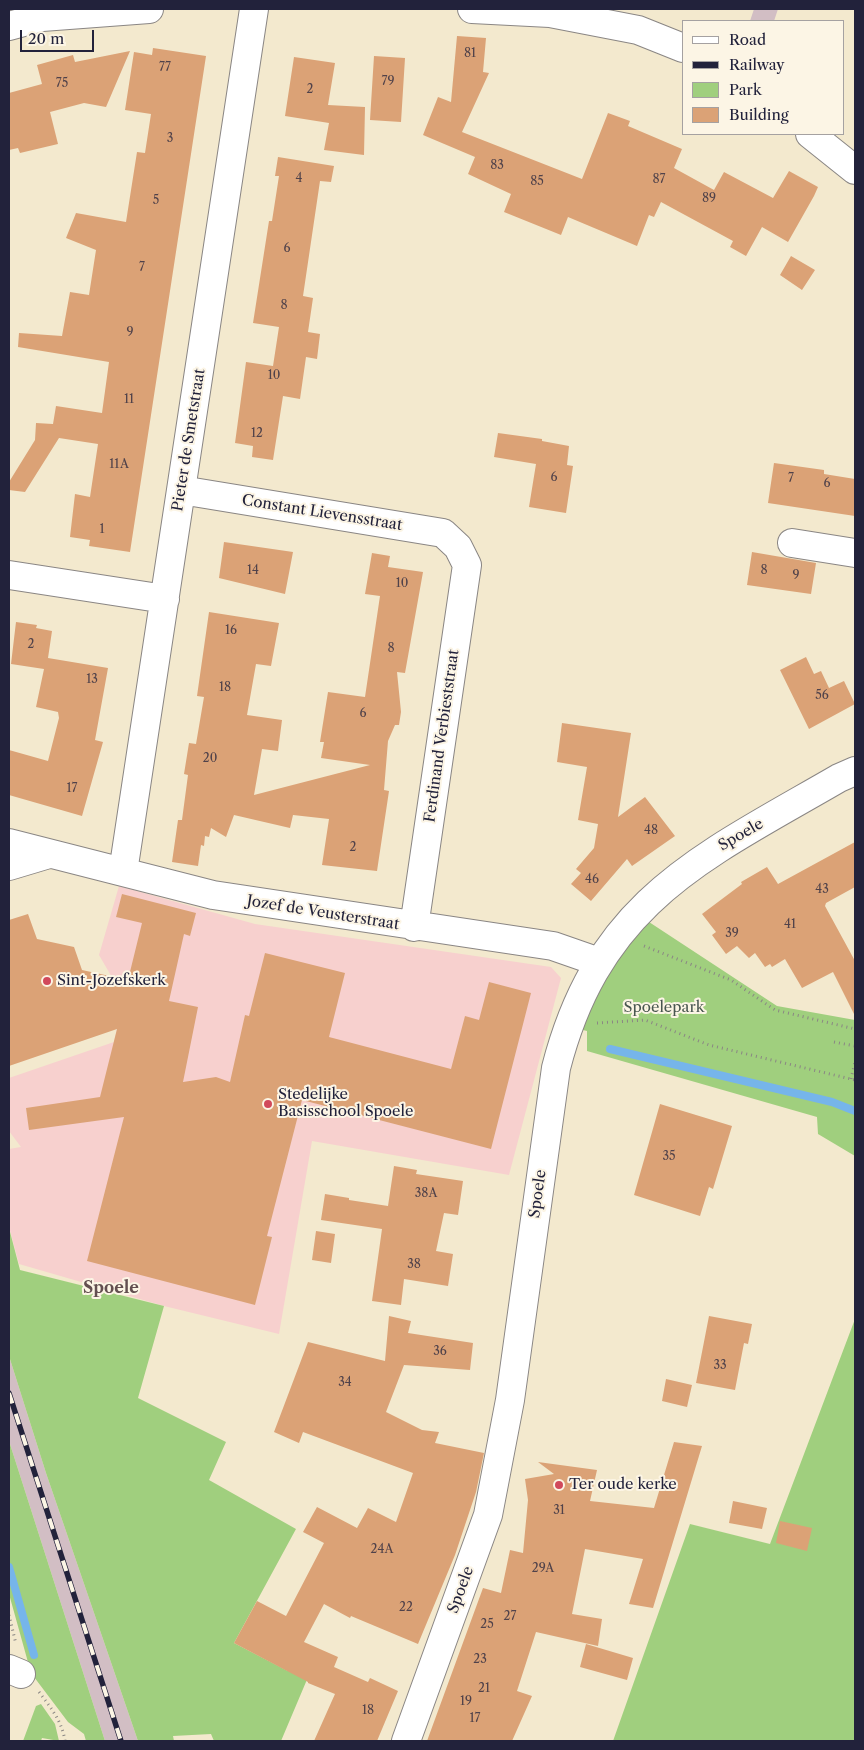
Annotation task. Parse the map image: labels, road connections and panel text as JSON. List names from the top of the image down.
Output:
{
  "streets": {
    "street": [
      "Pieter de Smetstraat",
      "Constant Lievensstraat",
      "Ferdinand Verbieststraat",
      "Spoele",
      "Jozef de Veusterstraat"
    ]
  },
  "crossings": [
    ["Pieter de Smetstraat", "Constant Lievensstraat"],
    ["Pieter de Smetstraat", "Jozef de Veusterstraat"],
    ["Constant Lievensstraat", "Ferdinand Verbieststraat"],
    ["Ferdinand Verbieststraat", "Jozef de Veusterstraat"],
    ["Spoele", "Jozef de Veusterstraat"]
  ],
  "districts": ["Spoele"],
  "parks": ["Spoelepark"],
  "places": ["Sint-Jozefskerk", "Stedelijke Basisschool Spoele", "Ter oude kerke"],
  "house_numbers": [
    "81",
    "77",
    "79",
    "75",
    "2",
    "3",
    "83",
    "4",
    "87",
    "85",
    "89",
    "5",
    "6",
    "7",
    "8",
    "9",
    "10",
    "11",
    "12",
    "11A",
    "6",
    "7",
    "6",
    "1",
    "14",
    "8",
    "9",
    "10",
    "16",
    "2",
    "8",
    "13",
    "18",
    "56",
    "6",
    "20",
    "17",
    "48",
    "2",
    "46",
    "43",
    "41",
    "39",
    "35",
    "38A",
    "38",
    "36",
    "33",
    "34",
    "31",
    "24A",
    "29A",
    "22",
    "27",
    "25",
    "23",
    "21",
    "19",
    "18",
    "17"
  ],
  "legend": [
    "Road",
    "Railway",
    "Park",
    "Building"
  ],
  "scale_bar": "20 m"
}
